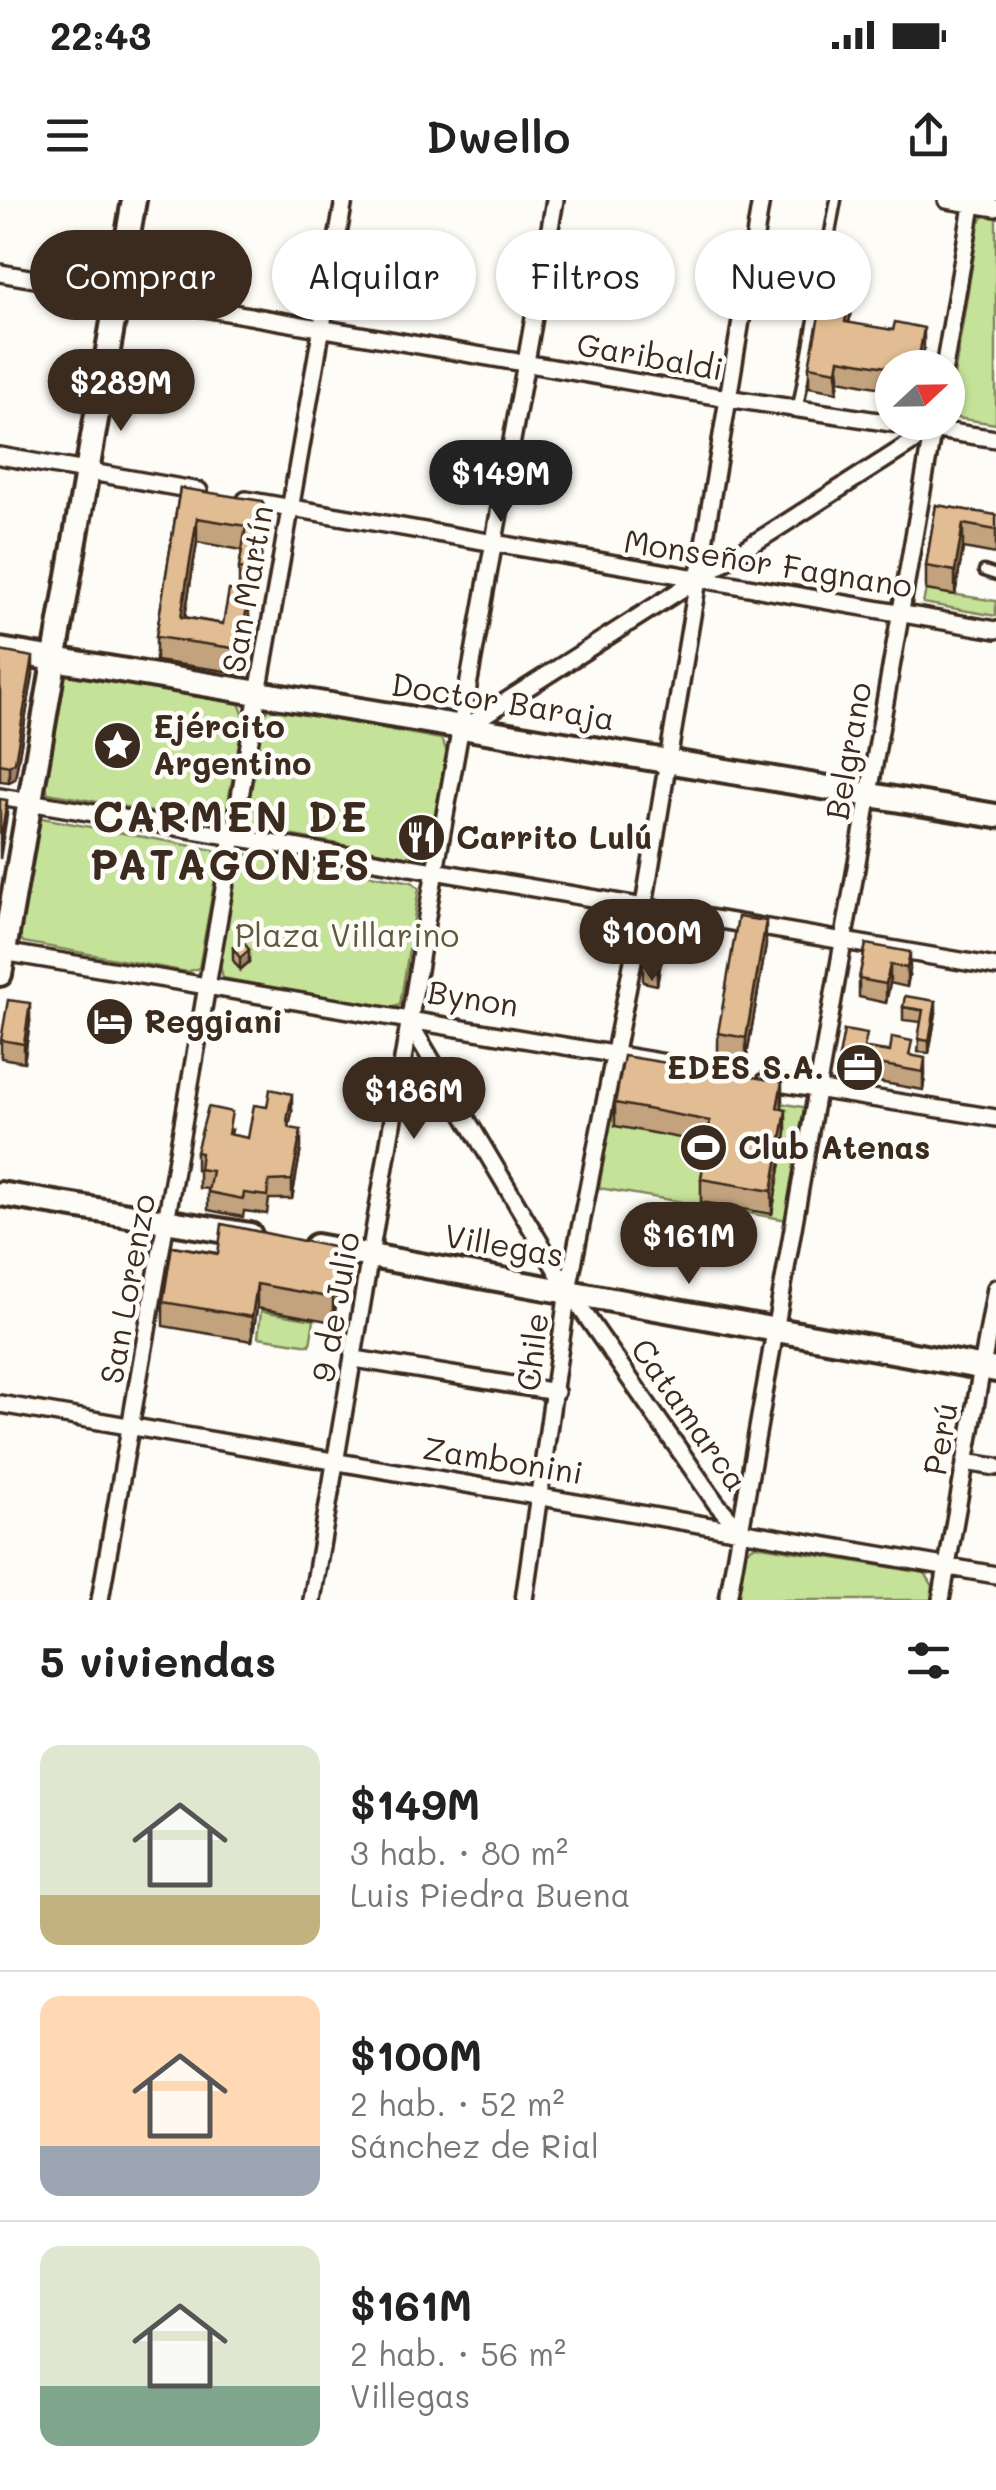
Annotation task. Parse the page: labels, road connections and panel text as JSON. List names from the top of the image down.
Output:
{
  "streets": {
    "street": [
      "Garibaldi",
      "Monseñor Fagnano",
      "San Martín",
      "Doctor Baraja",
      "Belgrano",
      "Bynon",
      "Villegas",
      "San Lorenzo",
      "9 de Julio",
      "Chile",
      "Catamarca",
      "Perú",
      "Zambonini"
    ]
  },
  "crossings": [
    ["Garibaldi", "San Martín"],
    ["Garibaldi", "9 de Julio"],
    ["Garibaldi", "Chile"],
    ["Monseñor Fagnano", "San Martín"],
    ["Monseñor Fagnano", "Belgrano"],
    ["Monseñor Fagnano", "9 de Julio"],
    ["Monseñor Fagnano", "Chile"],
    ["San Martín", "Doctor Baraja"],
    ["San Martín", "Bynon"],
    ["San Martín", "San Lorenzo"],
    ["Doctor Baraja", "Belgrano"],
    ["Doctor Baraja", "9 de Julio"],
    ["Doctor Baraja", "Chile"],
    ["Belgrano", "Villegas"],
    ["Belgrano", "Catamarca"],
    ["Belgrano", "Zambonini"],
    ["Bynon", "San Lorenzo"],
    ["Bynon", "9 de Julio"],
    ["Bynon", "Chile"],
    ["Bynon", "Catamarca"],
    ["Villegas", "San Lorenzo"],
    ["Villegas", "9 de Julio"],
    ["Villegas", "Chile"],
    ["Villegas", "Catamarca"],
    ["Villegas", "Perú"],
    ["San Lorenzo", "Zambonini"],
    ["9 de Julio", "Catamarca"],
    ["9 de Julio", "Zambonini"],
    ["Chile", "Catamarca"],
    ["Chile", "Zambonini"],
    ["Catamarca", "Zambonini"],
    ["Perú", "Zambonini"]
  ],
  "districts": ["CARMEN DE PATAGONES"],
  "parks": ["Plaza Villarino"],
  "places": {
    "place": ["Ejército Argentino"],
    "restaurant": ["Carrito Lulú"],
    "hotel": ["Reggiani"],
    "office": ["EDES S.A."],
    "sports": ["Club Atenas"]
  },
  "north": "right",
  "page": {
    "status": "22:43",
    "header": "Dwello",
    "chip": [
      "Comprar",
      "Alquilar",
      "Filtros",
      "Nuevo"
    ],
    "price": [
      "$289M",
      "$149M",
      "$100M",
      "$186M",
      "$161M"
    ],
    "heading": "5 viviendas",
    "list": [
      {
        "name": "$149M",
        "note": "3 hab. · 80 m² · Luis Piedra Buena"
      },
      {
        "name": "$100M",
        "note": "2 hab. · 52 m² · Sánchez de Rial"
      },
      {
        "name": "$161M",
        "note": "2 hab. · 56 m² · Villegas"
      }
    ]
  }
}
